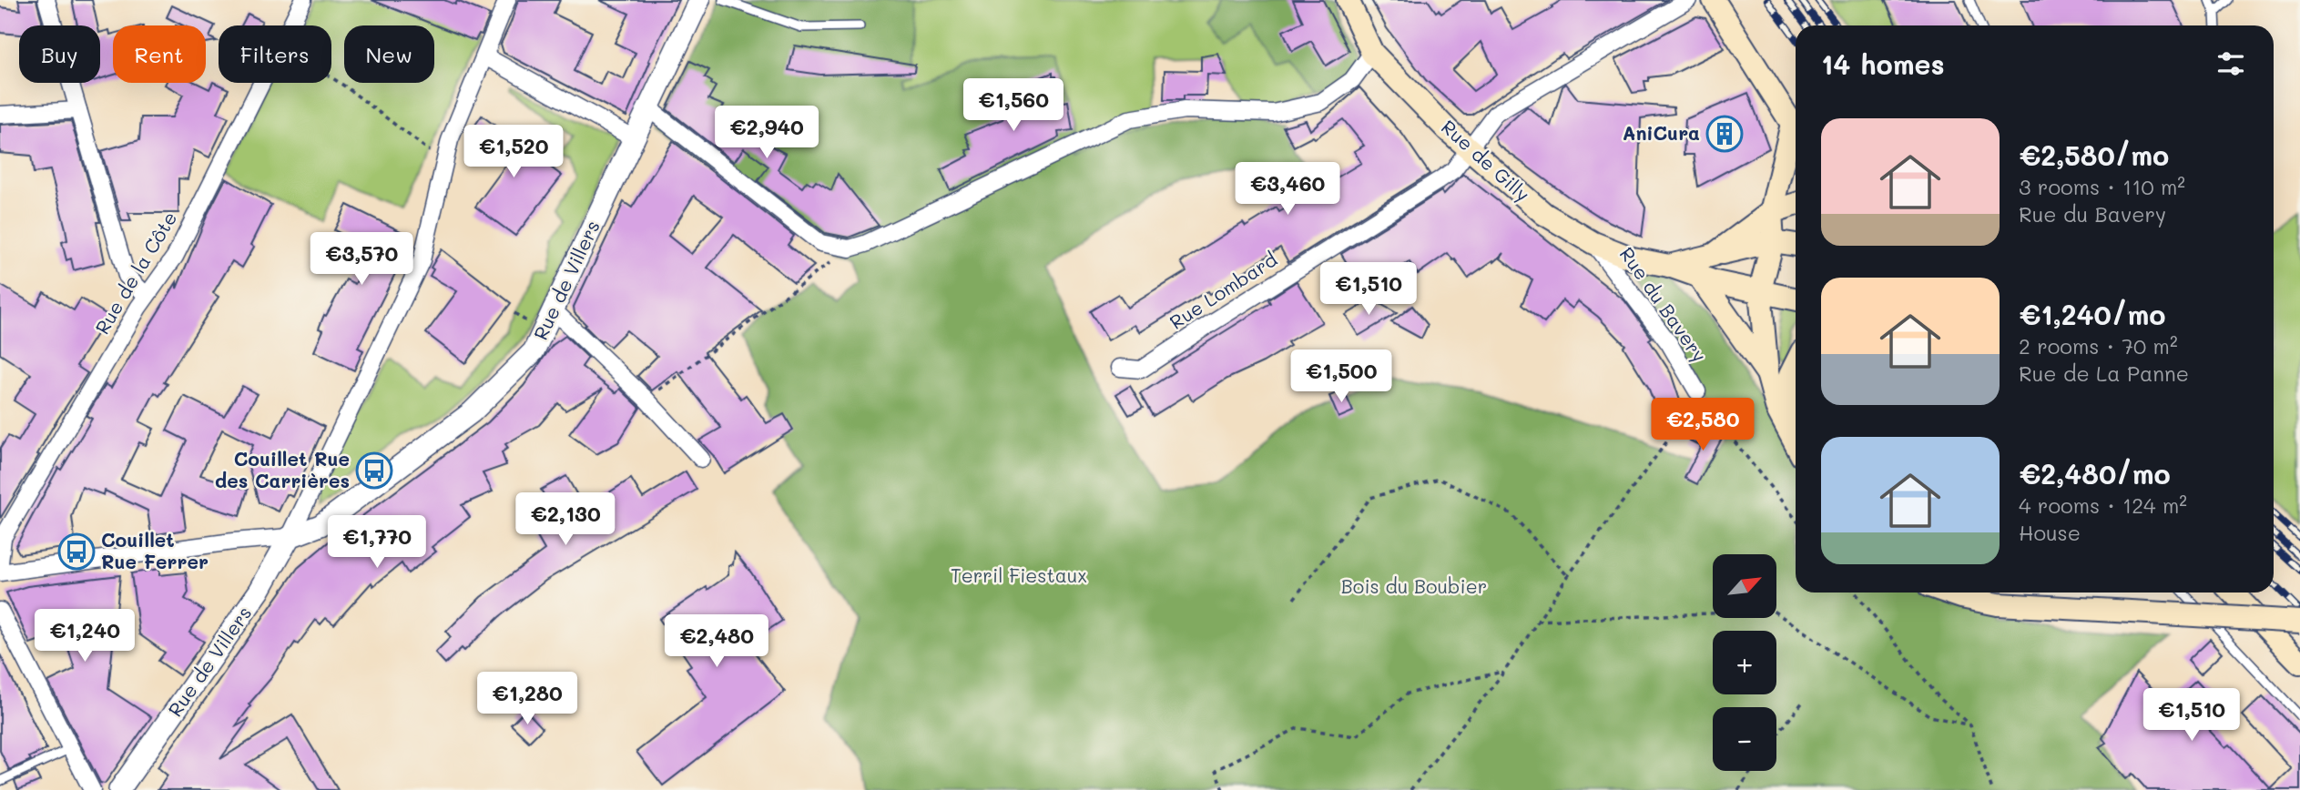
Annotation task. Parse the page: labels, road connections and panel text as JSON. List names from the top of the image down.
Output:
{
  "streets": {
    "main road": ["Rue de Gilly"],
    "street": [
      "Rue de la Côte",
      "Rue de Villers",
      "Rue Lombard",
      "Rue du Bavery"
    ]
  },
  "crossings": [
    ["Rue de Gilly", "Rue Lombard"],
    ["Rue de Gilly", "Rue du Bavery"]
  ],
  "parks": ["Terril Fiestaux", "Bois du Boubier"],
  "places": {
    "building": ["AniCura"],
    "bus stop": ["Couillet Rue des Carrières", "Couillet Rue Ferrer"]
  },
  "north": "top right",
  "page": {
    "chip": [
      "Buy",
      "Rent",
      "Filters",
      "New"
    ],
    "heading": "14 homes",
    "price": [
      "€1,560",
      "€2,940",
      "€1,520",
      "€3,460",
      "€3,570",
      "€1,510",
      "€1,500",
      "€2,580",
      "€2,130",
      "€1,770",
      "€1,240",
      "€2,480",
      "€1,280",
      "€1,510"
    ],
    "list": [
      {
        "name": "€2,580/mo",
        "note": "3 rooms · 110 m² · Rue du Bavery"
      },
      {
        "name": "€1,240/mo",
        "note": "2 rooms · 70 m² · Rue de La Panne"
      },
      {
        "name": "€2,480/mo",
        "note": "4 rooms · 124 m² · House"
      }
    ],
    "map_buttons": ["+", "−"]
  }
}
